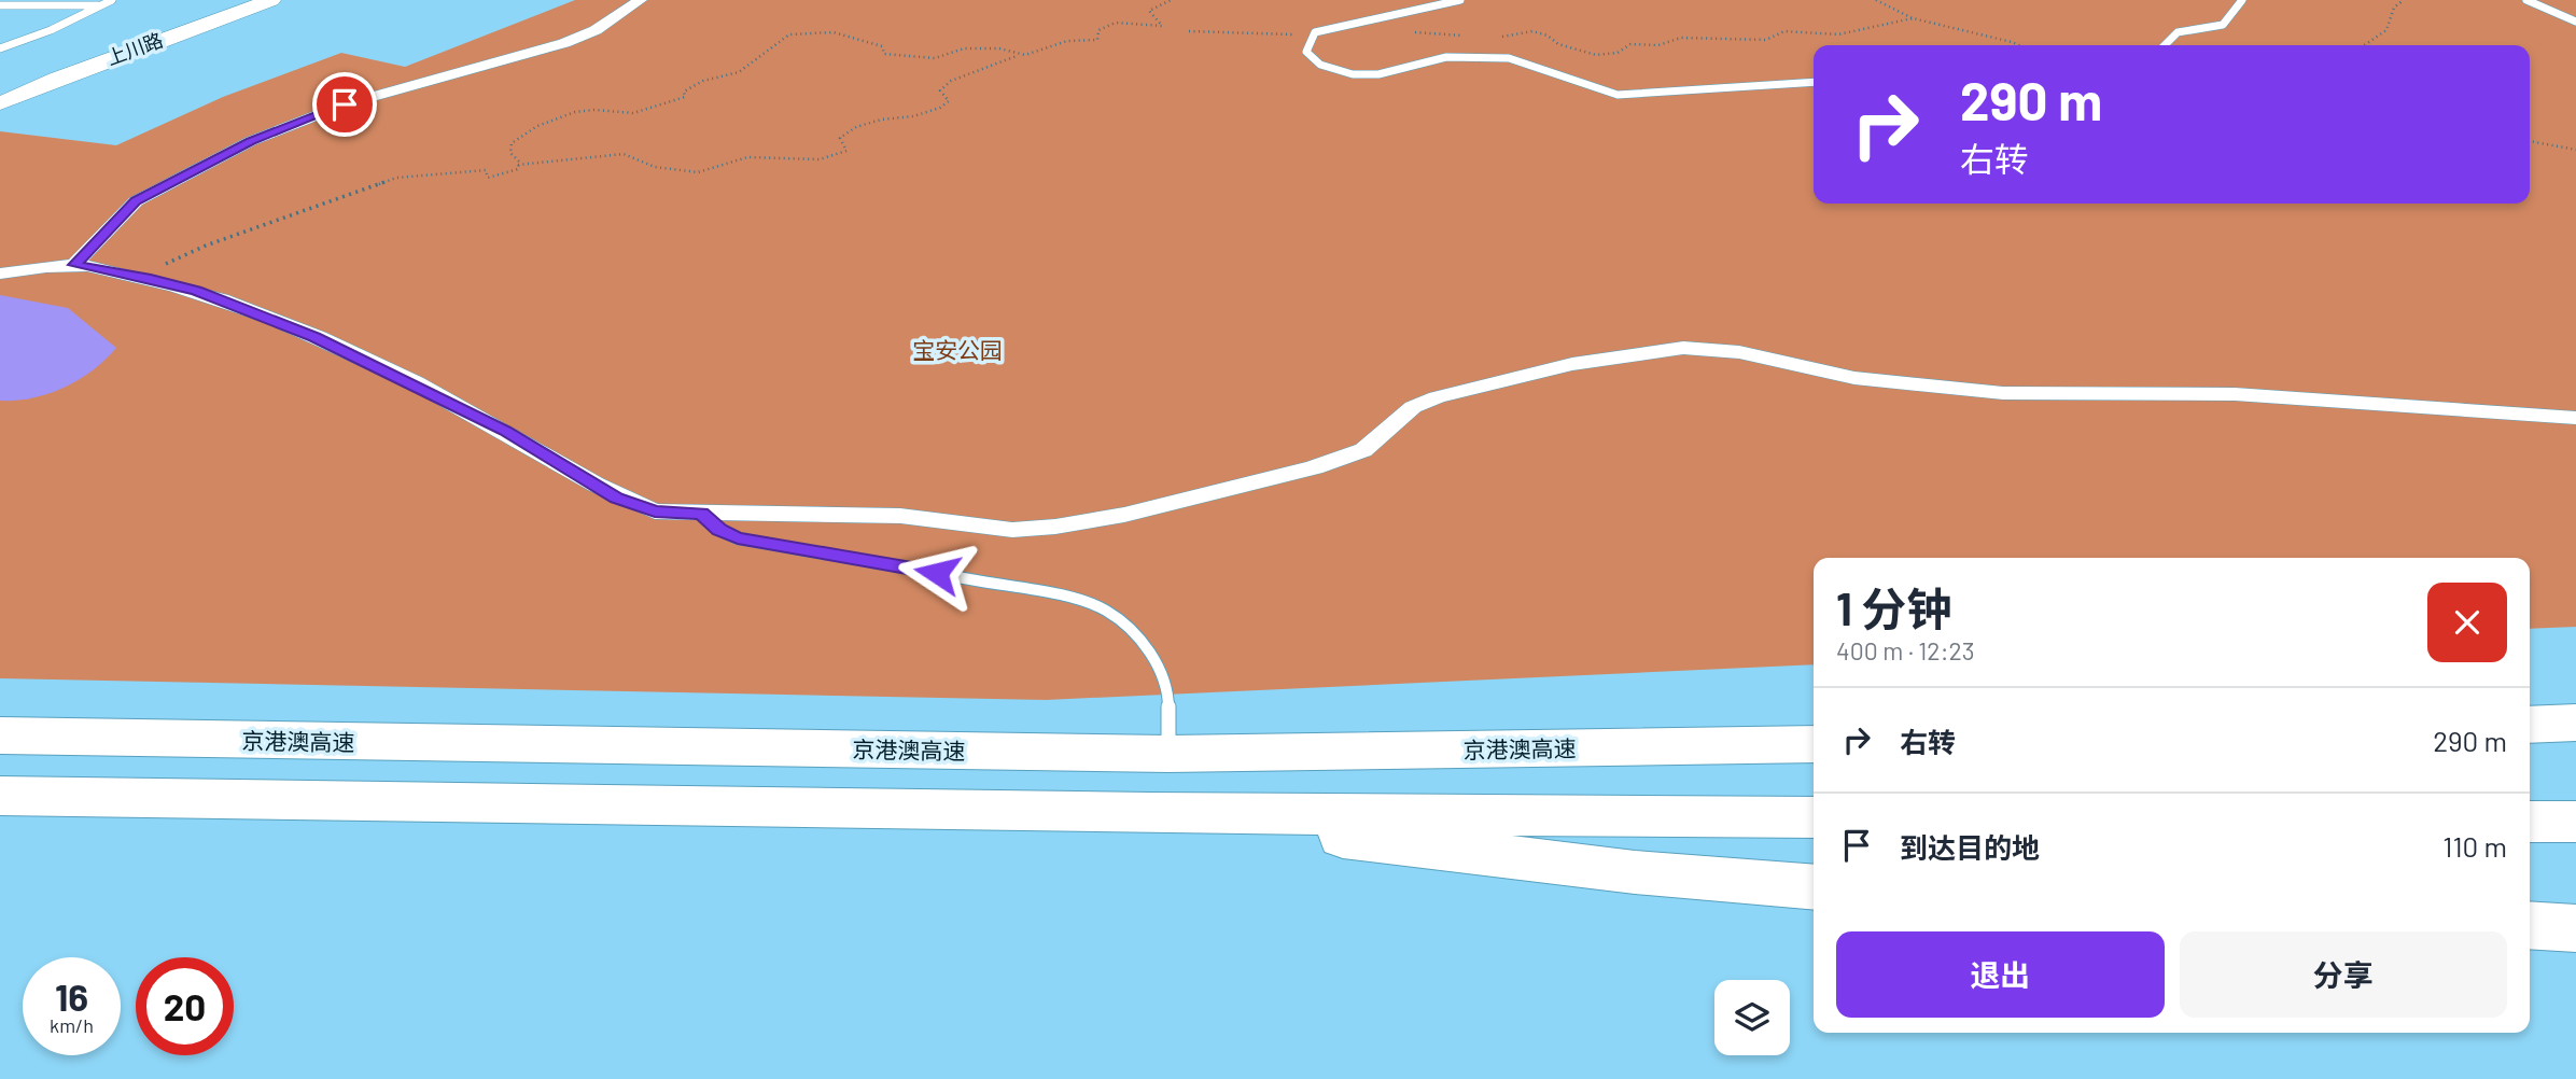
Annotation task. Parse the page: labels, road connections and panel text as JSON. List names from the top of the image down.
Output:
{
  "streets": {
    "highway": ["京港澳高速"],
    "main road": ["上川路"]
  },
  "parks": ["宝安公园"],
  "page": {
    "turn": ["290 m", "右转"],
    "heading": ["1 分钟", "400 m · 12:23"],
    "list": [
      {
        "name": "右转",
        "value": "290 m"
      },
      {
        "name": "到达目的地",
        "value": "110 m"
      }
    ],
    "buttons": ["退出", "分享"],
    "speed": "16 km/h",
    "limit": "20"
  }
}
